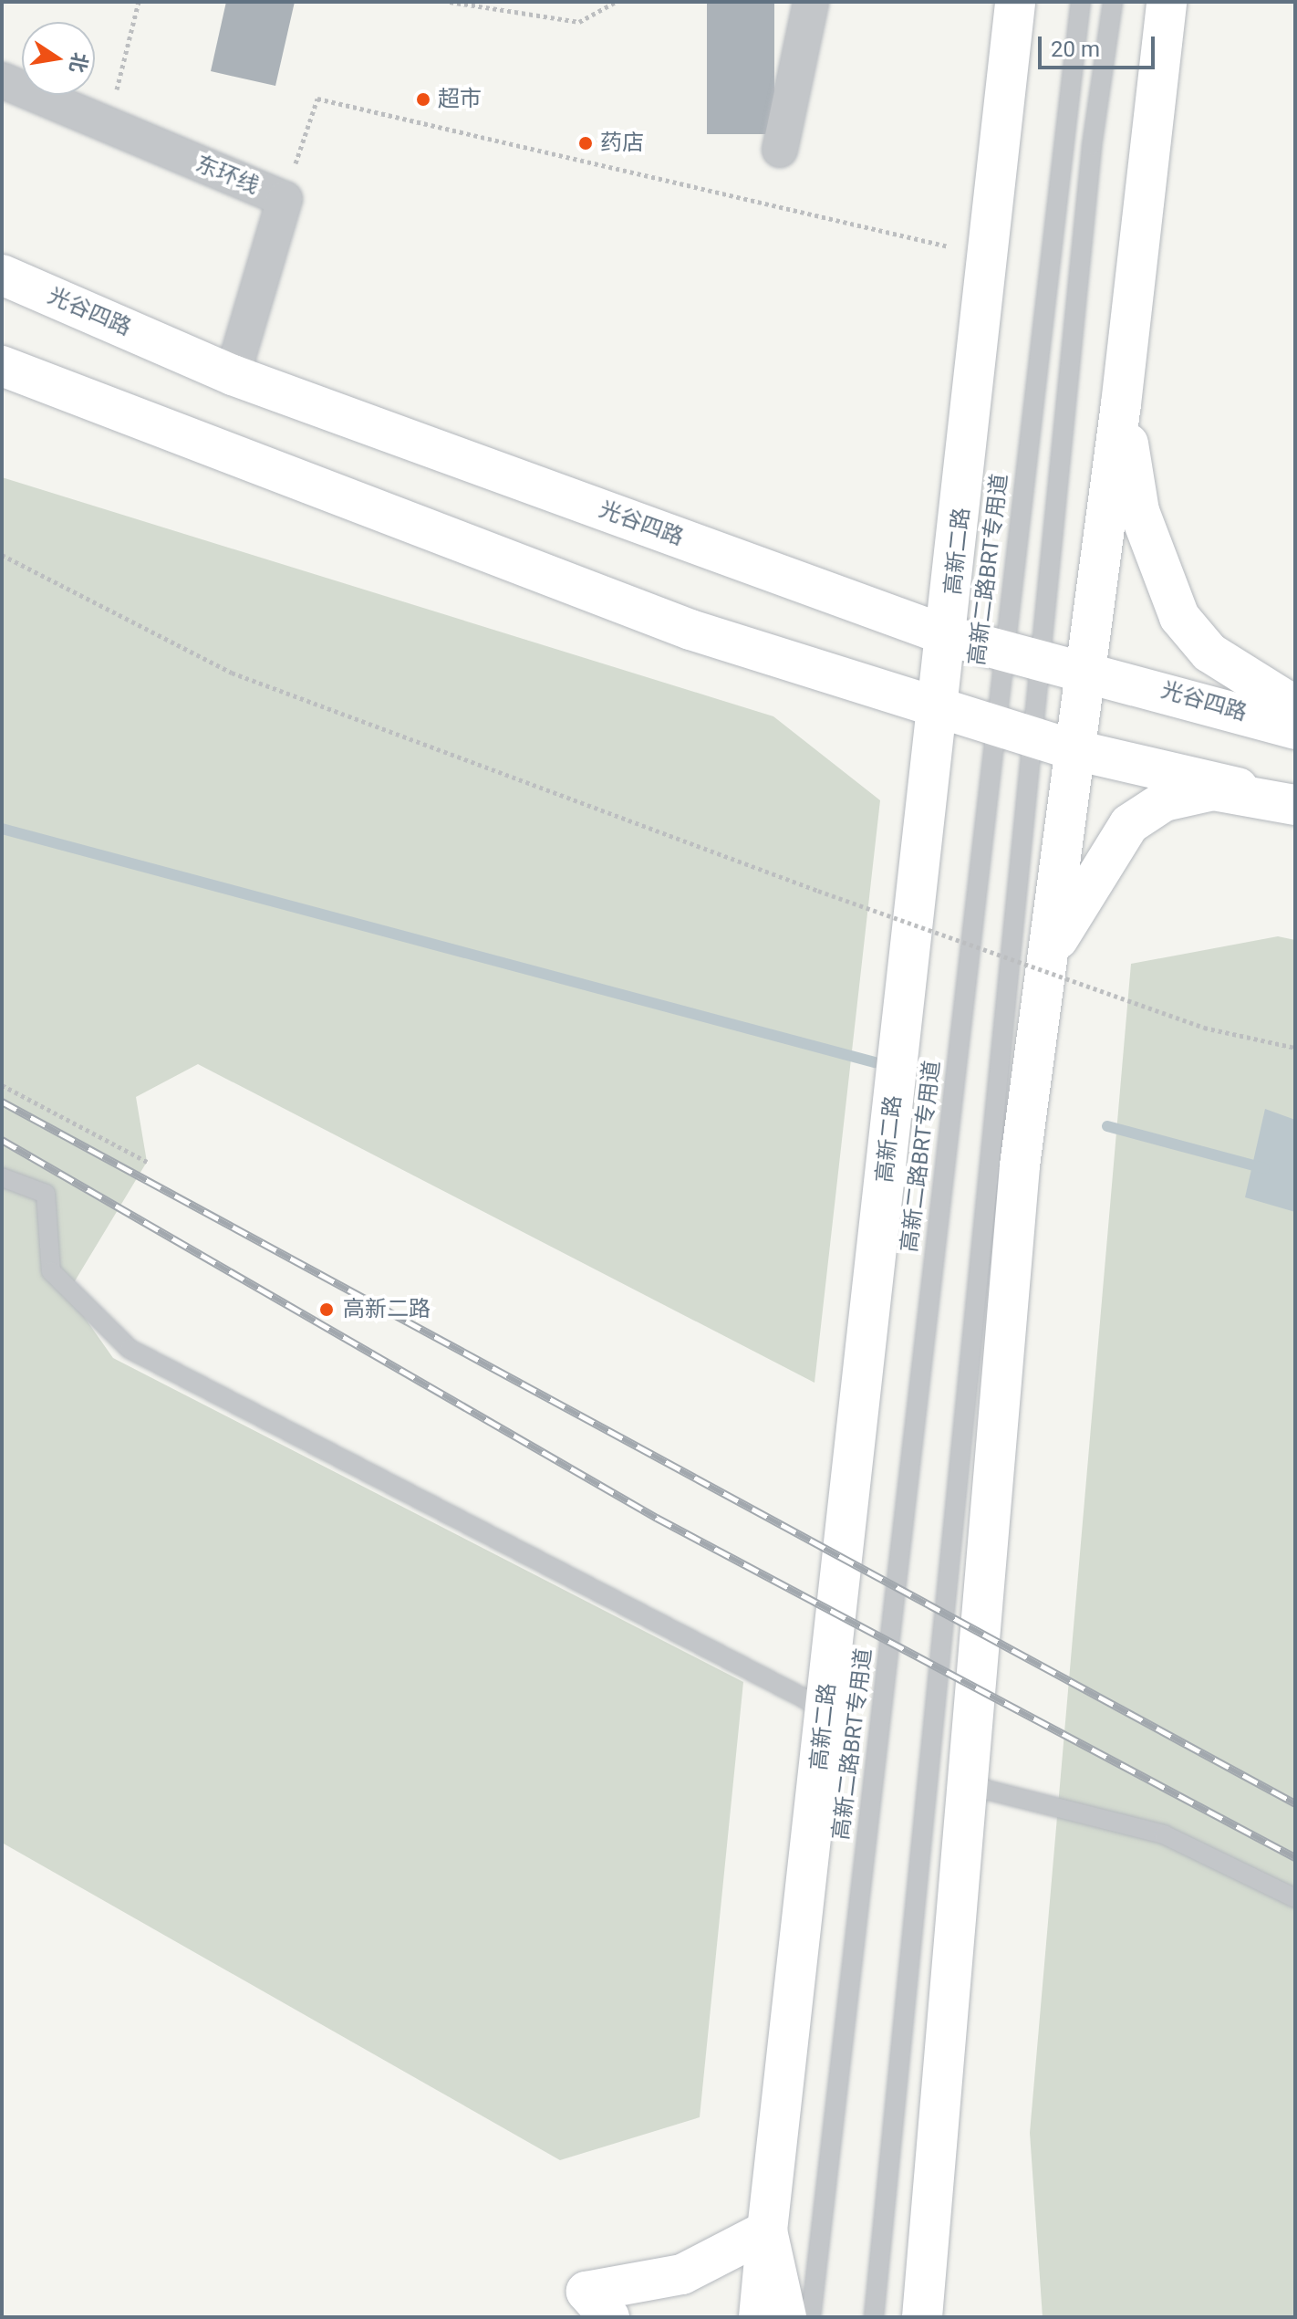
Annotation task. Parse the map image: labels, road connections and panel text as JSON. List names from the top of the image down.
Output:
{
  "streets": {
    "main road": ["光谷四路", "高新二路"],
    "street": ["东环线"],
    "lane": ["高新二路BRT专用道"]
  },
  "crossings": [
    ["东环线", "光谷四路"],
    ["光谷四路", "高新二路"],
    ["光谷四路", "高新二路BRT专用道"]
  ],
  "places": ["超市", "药店", "高新二路"],
  "scale_bar": "20 m",
  "north": "right"
}
